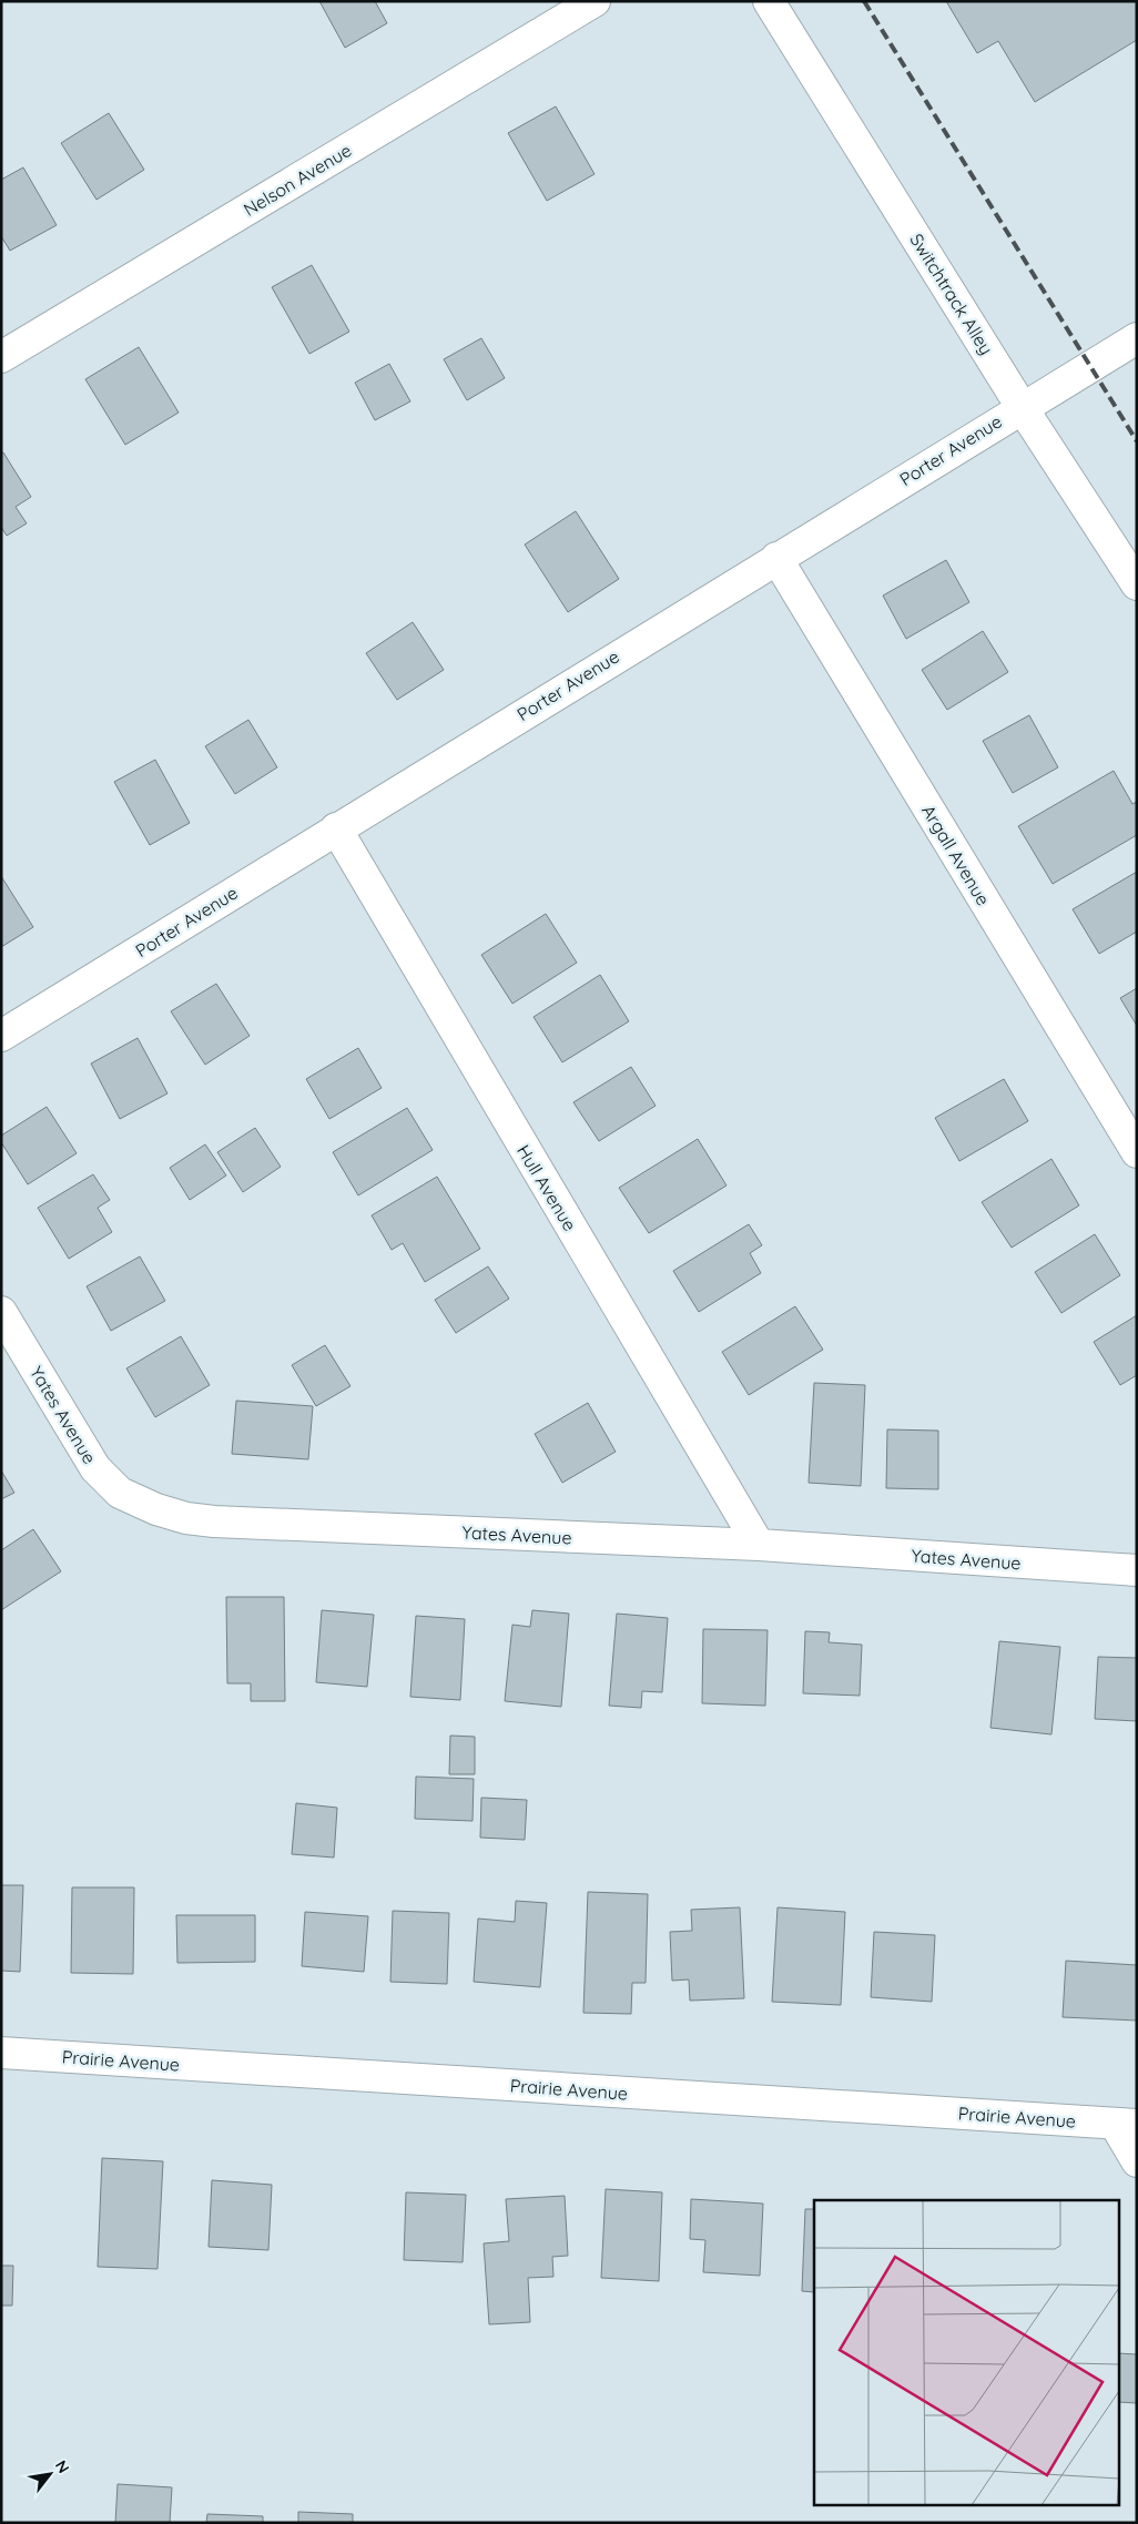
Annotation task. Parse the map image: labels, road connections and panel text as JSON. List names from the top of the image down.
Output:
{
  "streets": {
    "street": [
      "Nelson Avenue",
      "Switchtrack Alley",
      "Porter Avenue",
      "Argall Avenue",
      "Hull Avenue",
      "Yates Avenue",
      "Prairie Avenue"
    ]
  },
  "crossings": [
    ["Switchtrack Alley", "Porter Avenue"],
    ["Porter Avenue", "Argall Avenue"],
    ["Porter Avenue", "Hull Avenue"],
    ["Hull Avenue", "Yates Avenue"]
  ],
  "north": "top right"
}
